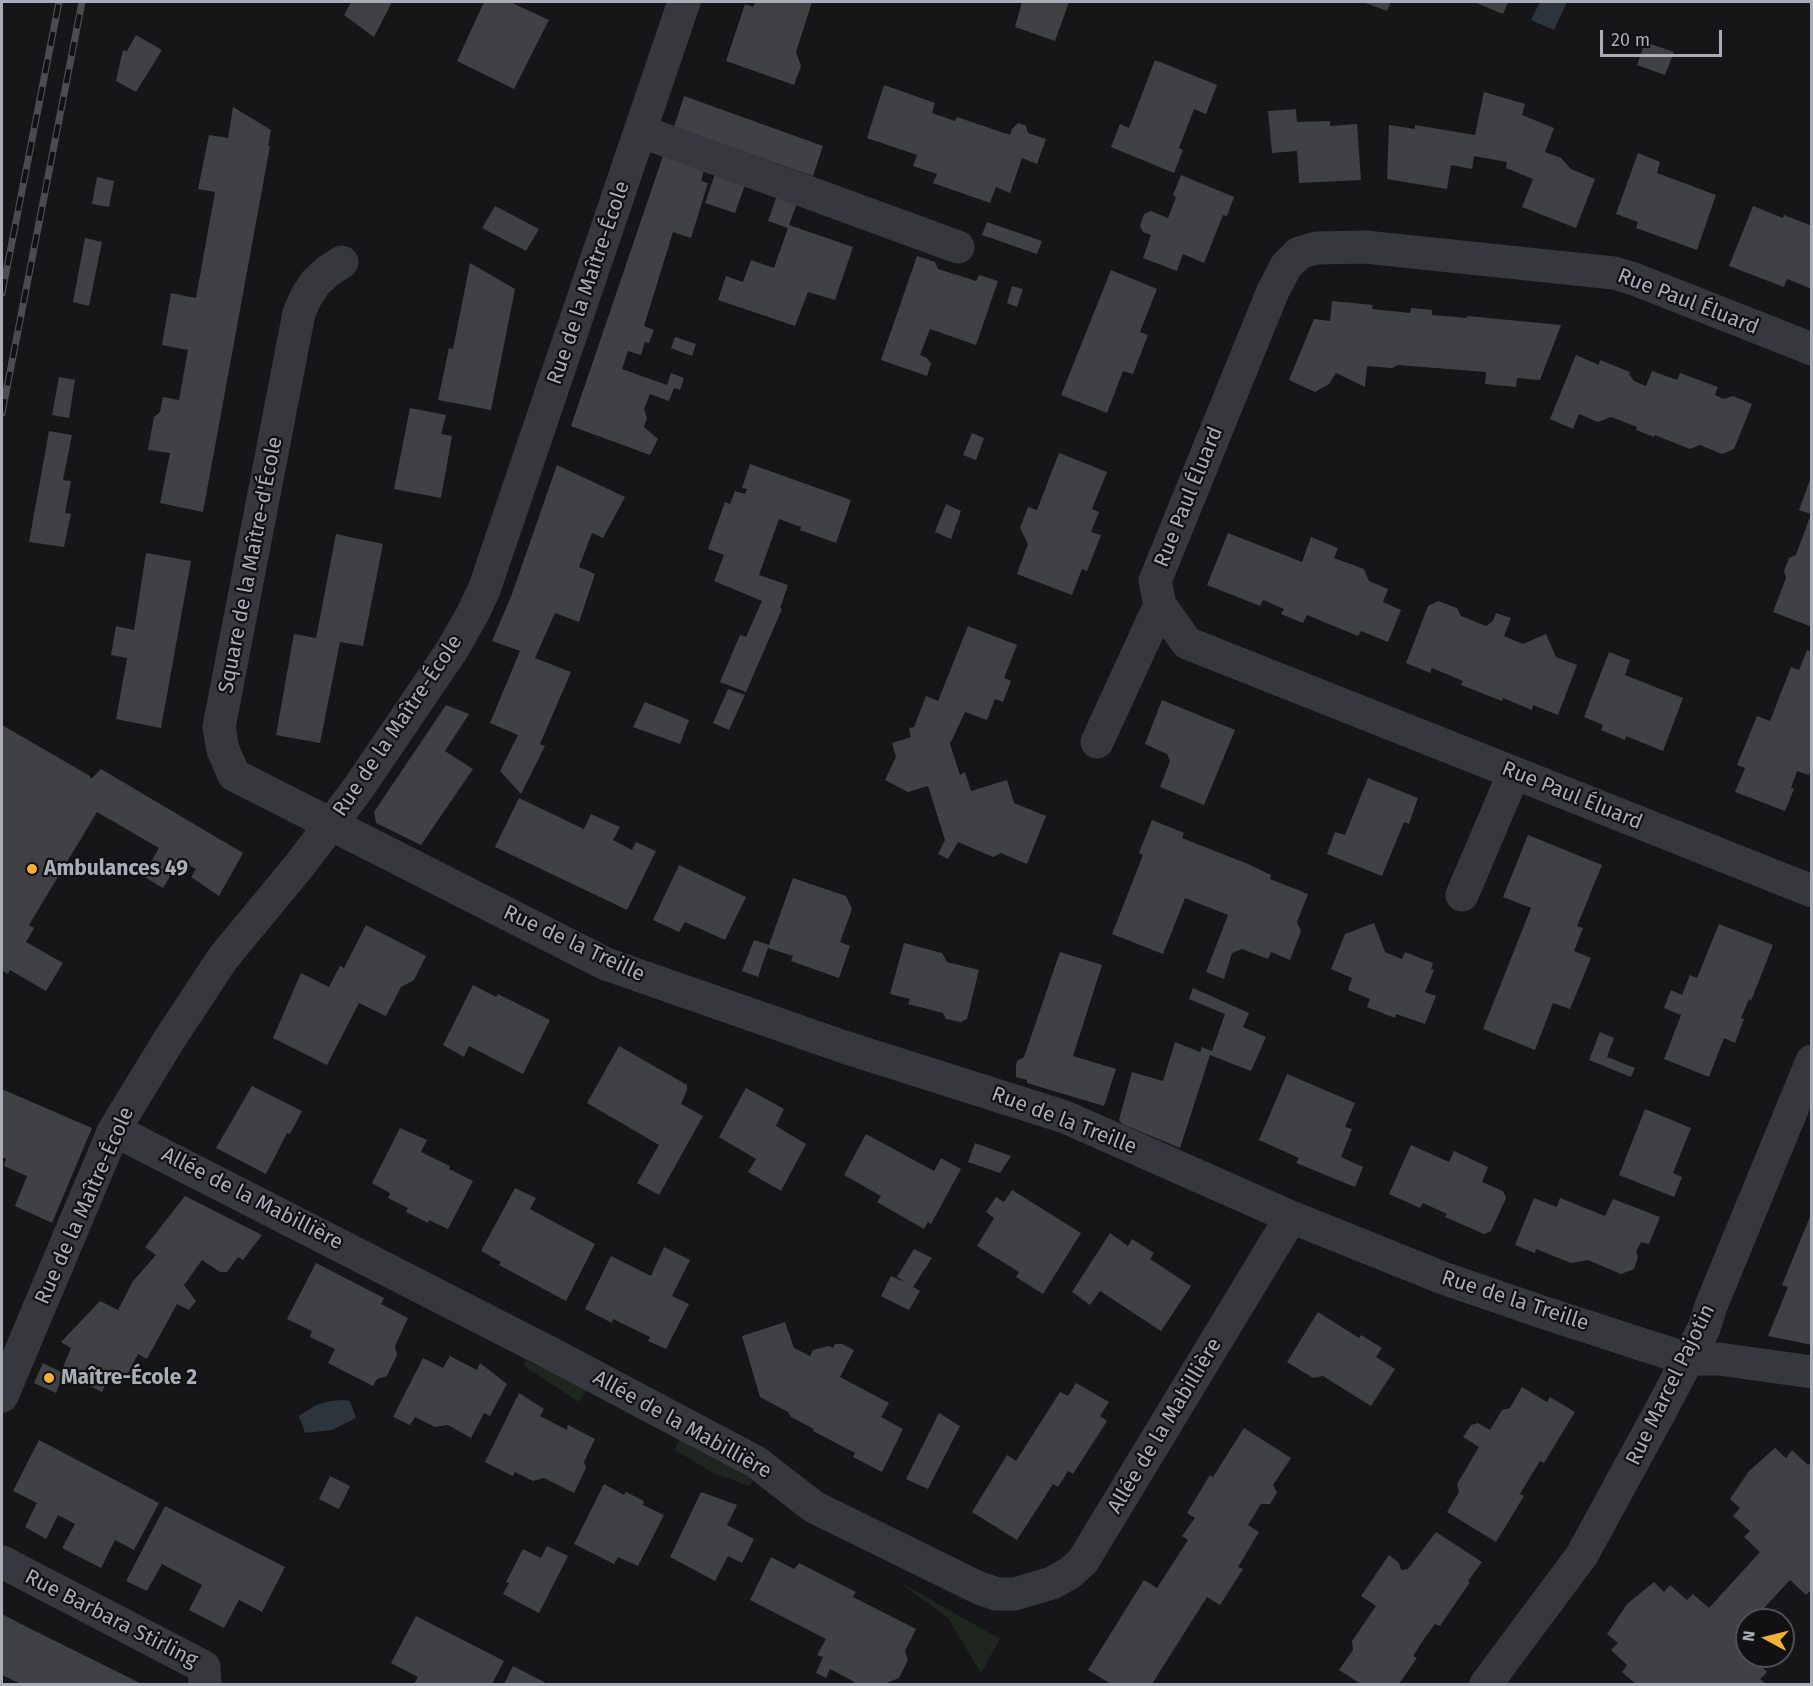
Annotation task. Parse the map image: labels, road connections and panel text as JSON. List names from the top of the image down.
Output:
{
  "streets": {
    "street": [
      "Rue de la Maître-École",
      "Rue Paul Éluard",
      "Square de la Maître-d'École",
      "Rue de la Treille",
      "Allée de la Mabillière",
      "Rue Marcel Pajotin",
      "Rue Barbara Stirling"
    ]
  },
  "crossings": [
    ["Rue de la Maître-École", "Square de la Maître-d'École"],
    ["Rue de la Maître-École", "Rue de la Treille"],
    ["Rue de la Maître-École", "Allée de la Mabillière"],
    ["Square de la Maître-d'École", "Rue de la Treille"],
    ["Rue de la Treille", "Allée de la Mabillière"],
    ["Rue de la Treille", "Rue Marcel Pajotin"]
  ],
  "places": ["Ambulances 49", "Maître-École 2"],
  "scale_bar": "20 m",
  "north": "left"
}
